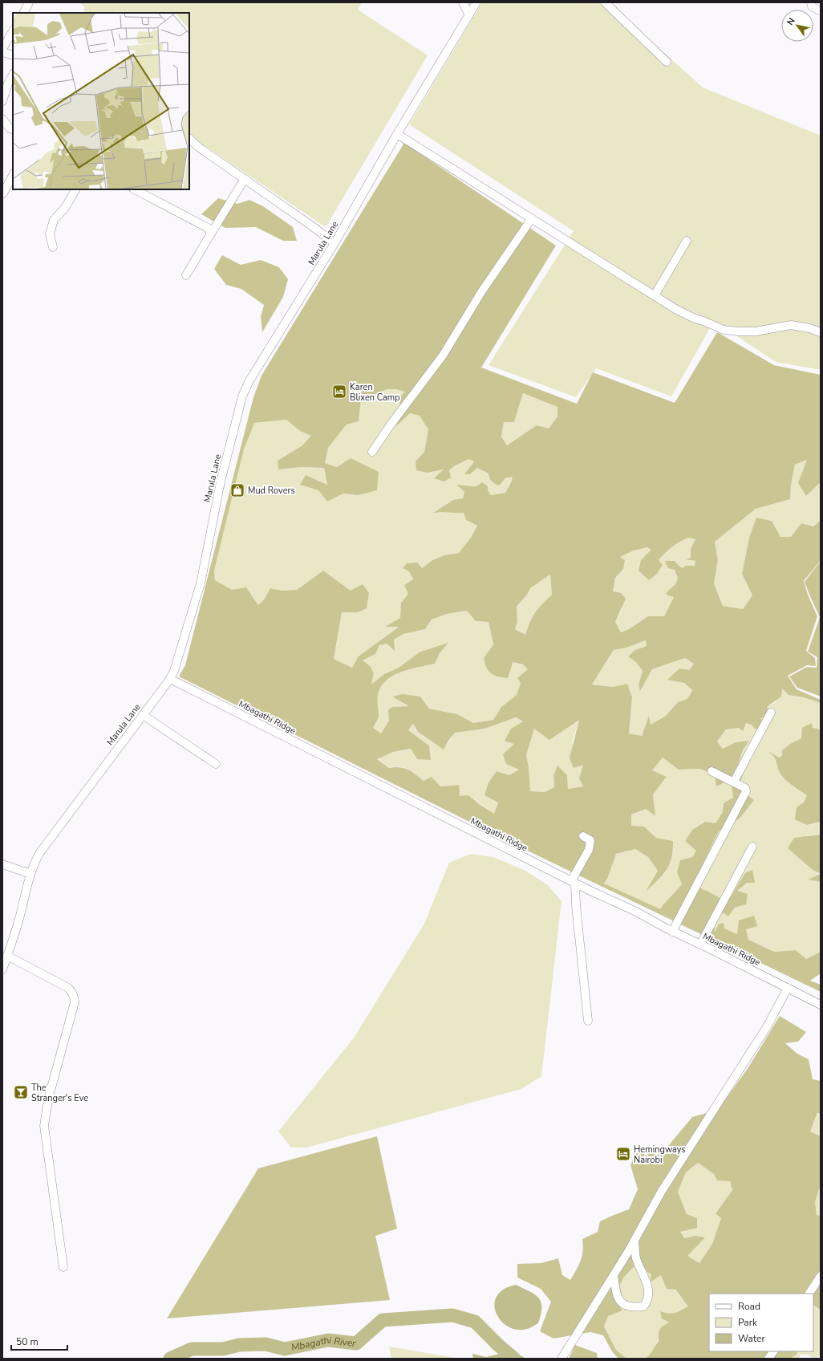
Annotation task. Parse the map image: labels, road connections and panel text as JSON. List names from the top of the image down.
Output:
{
  "streets": {
    "street": ["Marula Lane", "Mbagathi Ridge"]
  },
  "crossings": [
    ["Marula Lane", "Mbagathi Ridge"]
  ],
  "water": ["Mbagathi River"],
  "places": {
    "hotel": ["Karen Blixen Camp", "Hemingways Nairobi"],
    "shop": ["Mud Rovers"],
    "bar": ["The Stranger's Eve"]
  },
  "legend": ["Road", "Park", "Water"],
  "scale_bar": "50 m",
  "north": "top left"
}
